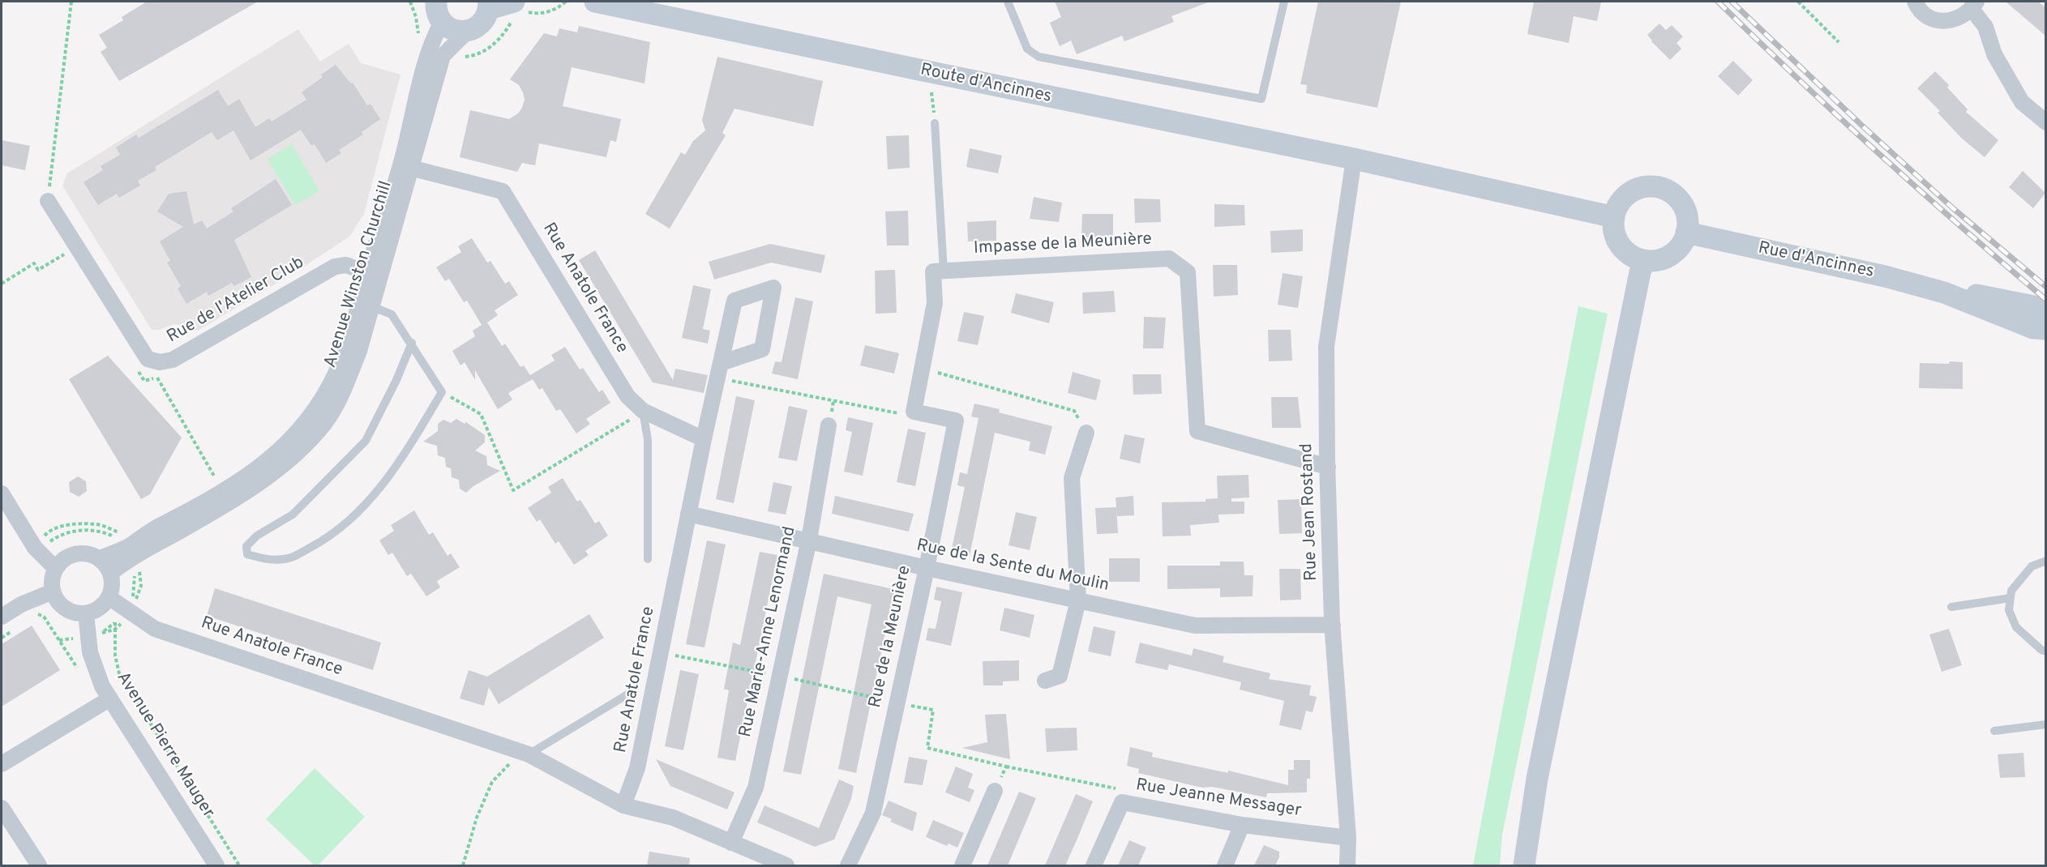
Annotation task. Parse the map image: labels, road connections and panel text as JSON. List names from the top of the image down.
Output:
{
  "streets": {
    "main road": ["Route d'Ancinnes", "Rue d'Ancinnes"],
    "street": [
      "Impasse de la Meunière",
      "Avenue Winston Churchill",
      "Rue Anatole France",
      "Rue de l'Atelier Club",
      "Rue Jean Rostand",
      "Rue de la Sente du Moulin",
      "Rue Marie-Anne Lenormand",
      "Rue de la Meunière",
      "Avenue Pierre Mauger",
      "Rue Jeanne Messager"
    ]
  },
  "crossings": [
    ["Route d'Ancinnes", "Rue d'Ancinnes"],
    ["Route d'Ancinnes", "Rue Jean Rostand"],
    ["Impasse de la Meunière", "Rue Jean Rostand"],
    ["Avenue Winston Churchill", "Rue Anatole France"],
    ["Avenue Winston Churchill", "Rue de l'Atelier Club"],
    ["Avenue Winston Churchill", "Avenue Pierre Mauger"],
    ["Rue Anatole France", "Rue de la Sente du Moulin"],
    ["Rue Anatole France", "Avenue Pierre Mauger"],
    ["Rue Jean Rostand", "Rue de la Sente du Moulin"],
    ["Rue Jean Rostand", "Rue Jeanne Messager"],
    ["Rue de la Sente du Moulin", "Rue Marie-Anne Lenormand"],
    ["Rue de la Sente du Moulin", "Rue de la Meunière"]
  ]
}
